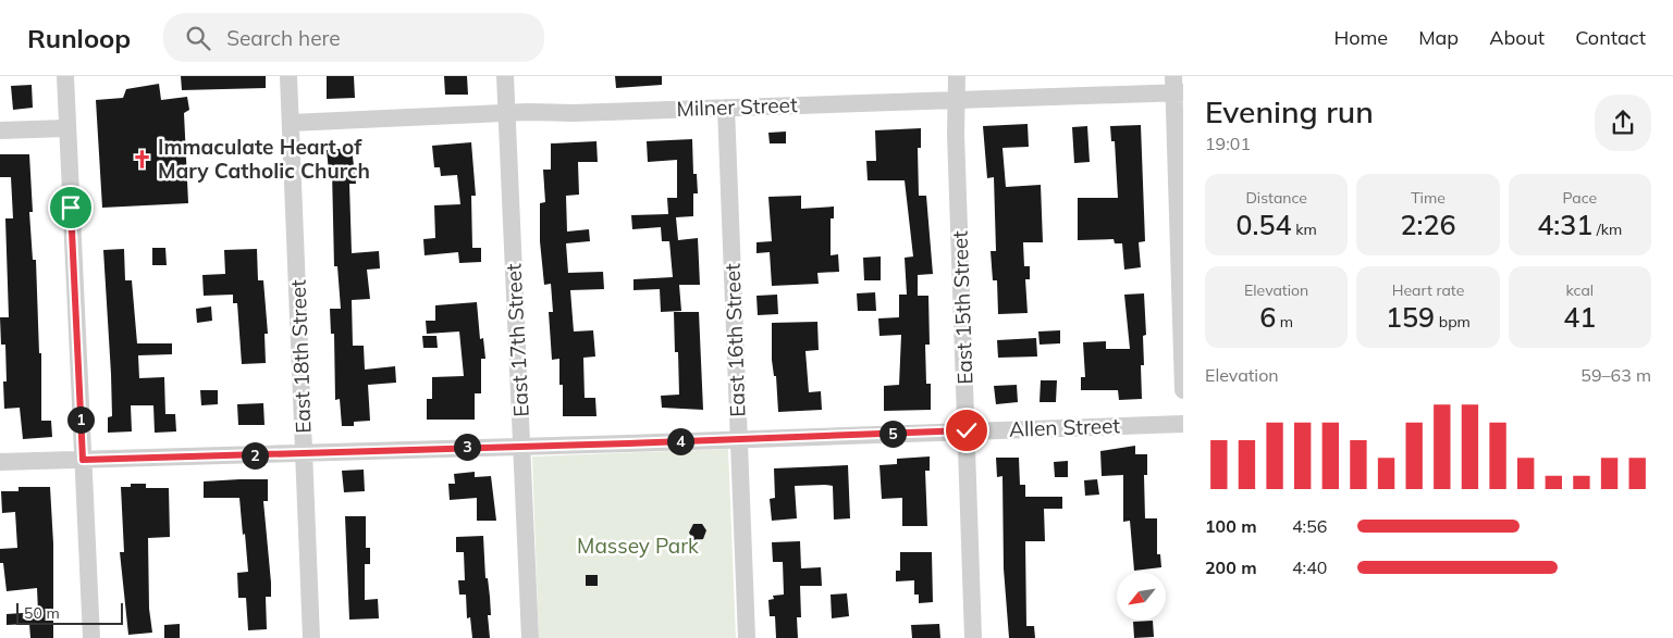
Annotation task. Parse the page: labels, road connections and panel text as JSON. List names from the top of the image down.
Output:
{
  "streets": {
    "street": [
      "Milner Street",
      "East 15th Street",
      "East 17th Street",
      "East 16th Street",
      "East 18th Street",
      "Allen Street"
    ]
  },
  "crossings": [
    ["Milner Street", "East 15th Street"],
    ["Milner Street", "East 17th Street"],
    ["Milner Street", "East 16th Street"],
    ["Milner Street", "East 18th Street"],
    ["East 15th Street", "Allen Street"],
    ["East 17th Street", "Allen Street"],
    ["East 16th Street", "Allen Street"],
    ["East 18th Street", "Allen Street"]
  ],
  "parks": ["Massey Park"],
  "places": {
    "church": ["Immaculate Heart of Mary Catholic Church"]
  },
  "scale_bar": "50 m",
  "north": "bottom left",
  "page": {
    "header": "Runloop",
    "search": "Search here",
    "nav": [
      "Home",
      "Map",
      "About",
      "Contact"
    ],
    "heading": ["Evening run", "19:01"],
    "stats": [
      ["Distance", "0.54 km"],
      ["Time", "2:26"],
      ["Pace", "4:31 /km"],
      ["Elevation", "6 m"],
      ["Heart rate", "159 bpm"],
      ["kcal", "41"]
    ],
    "chart": ["Elevation", "59–63 m"],
    "pins": [
      "1",
      "5",
      "4",
      "3",
      "2"
    ],
    "list": [
      {
        "name": "100 m",
        "note": "4:56"
      },
      {
        "name": "200 m",
        "note": "4:40"
      }
    ],
    "scale": "50 m"
  }
}
